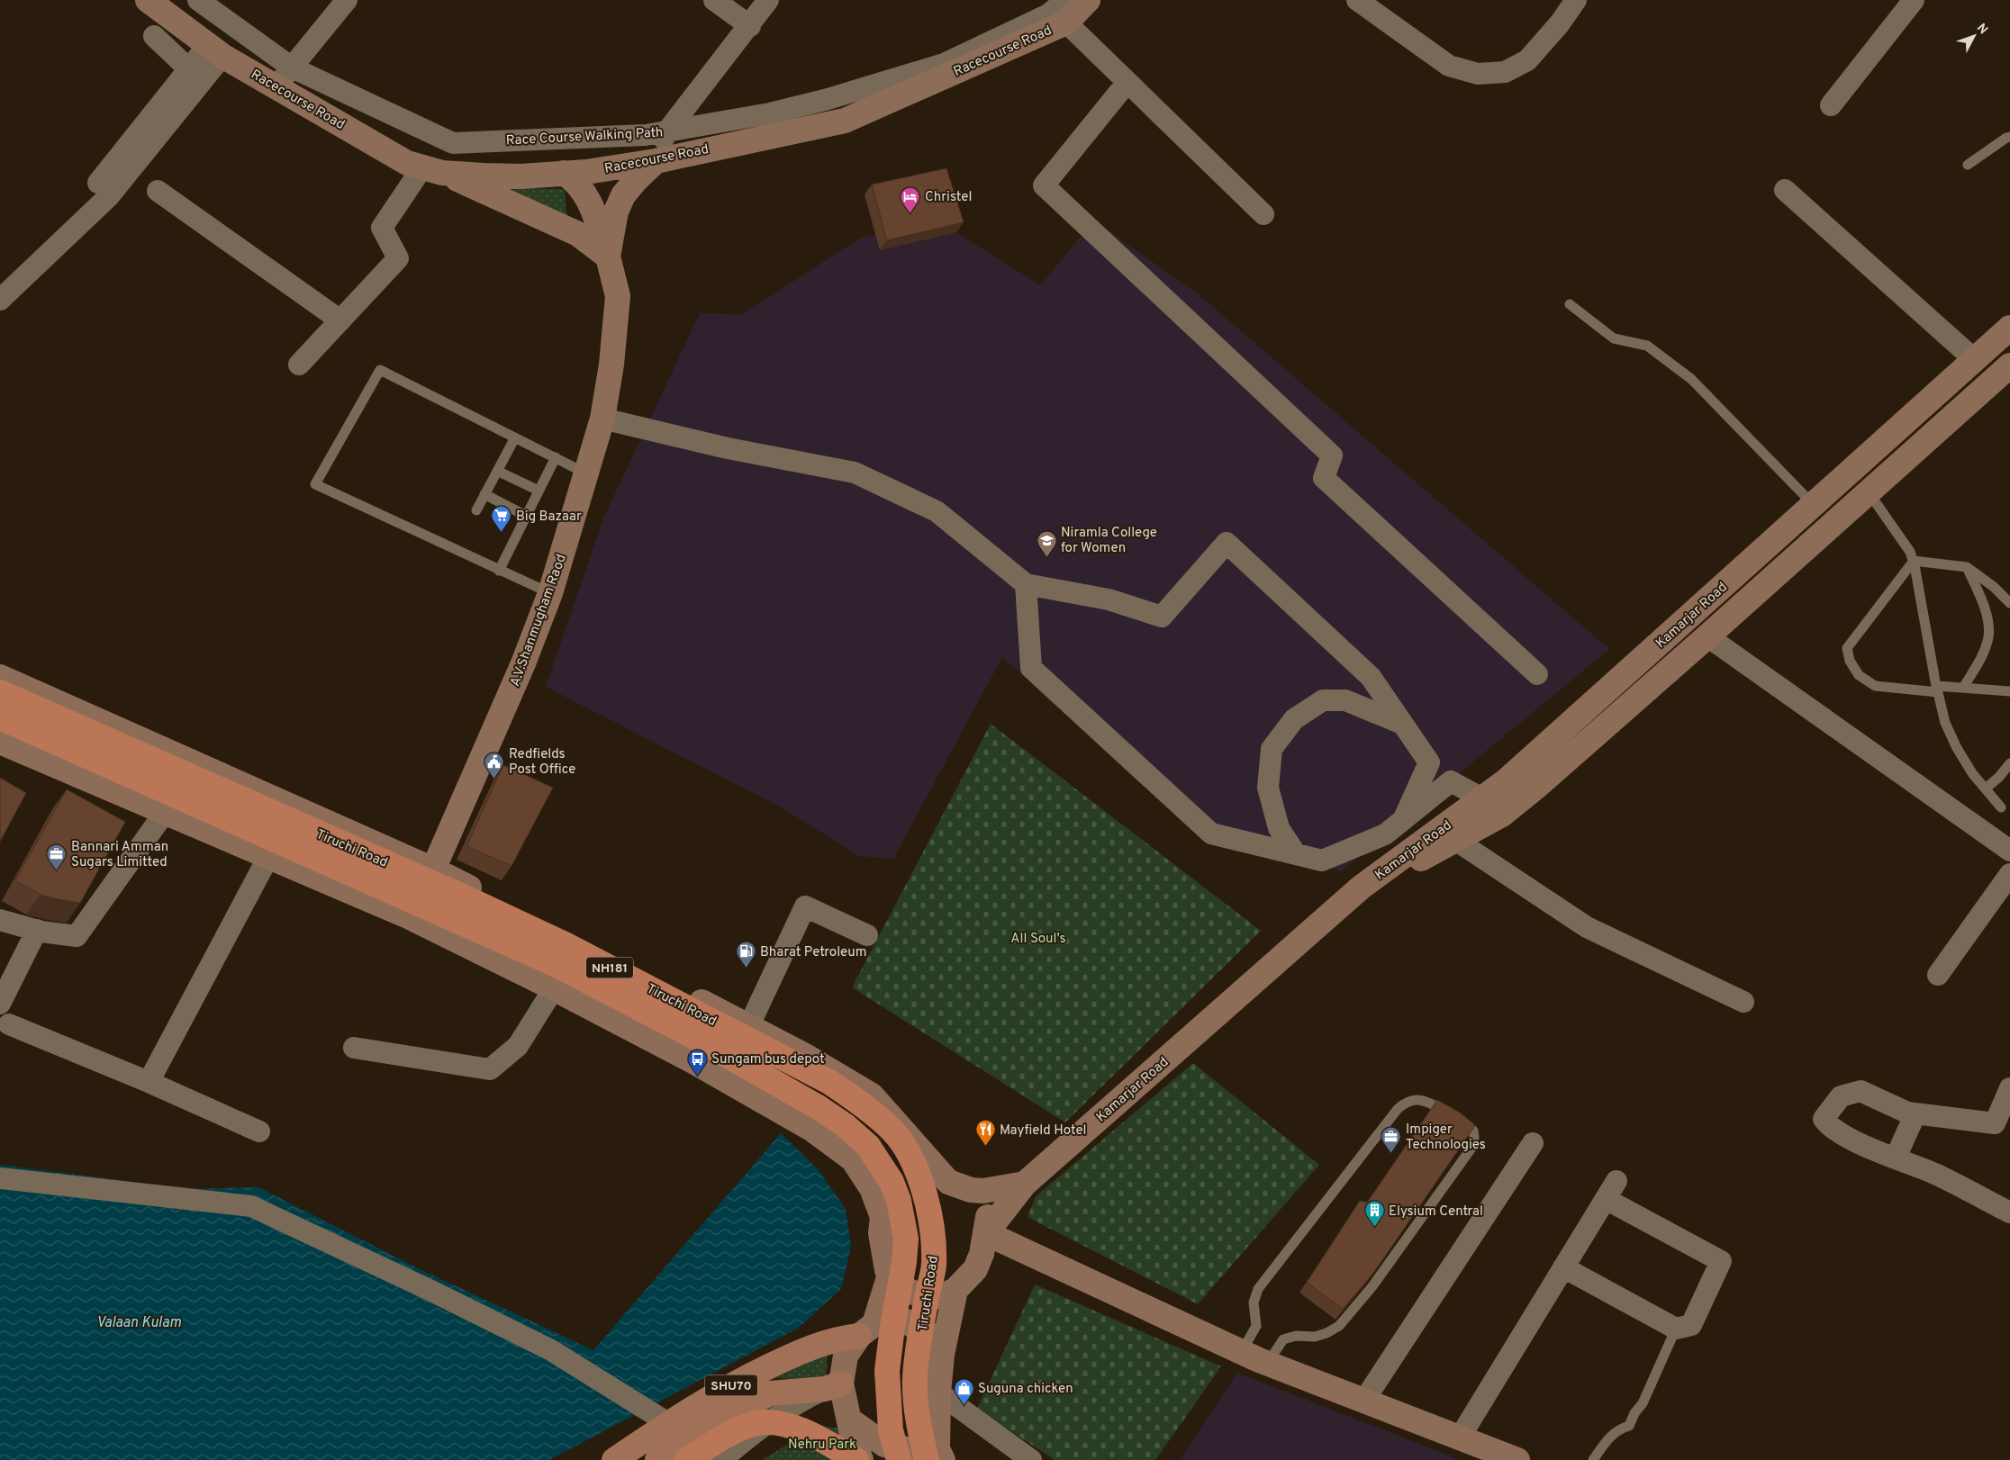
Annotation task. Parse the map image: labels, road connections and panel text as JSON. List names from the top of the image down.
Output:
{
  "streets": {
    "highway": ["Tiruchi Road", "NH181"],
    "main road": ["SHU70"],
    "street": [
      "Racecourse Road",
      "Race Course Walking Path",
      "Kamarjar Road",
      "A.V.Shanmugham Raod"
    ]
  },
  "crossings": [
    ["Racecourse Road", "Race Course Walking Path"],
    ["Racecourse Road", "A.V.Shanmugham Raod"]
  ],
  "water": ["Valaan Kulam"],
  "parks": ["All Soul's", "Nehru Park"],
  "places": {
    "hotel": ["Christel"],
    "supermarket": ["Big Bazaar"],
    "school or university": ["Niramla College for Women"],
    "public building": ["Redfields Post Office"],
    "office": ["Bannari Amman Sugars Limitted", "Impiger Technologies"],
    "fuel station": ["Bharat Petroleum"],
    "bus stop": ["Sungam bus depot"],
    "restaurant": ["Mayfield Hotel"],
    "building": ["Elysium Central"],
    "shop": ["Suguna chicken"]
  },
  "north": "top right"
}
